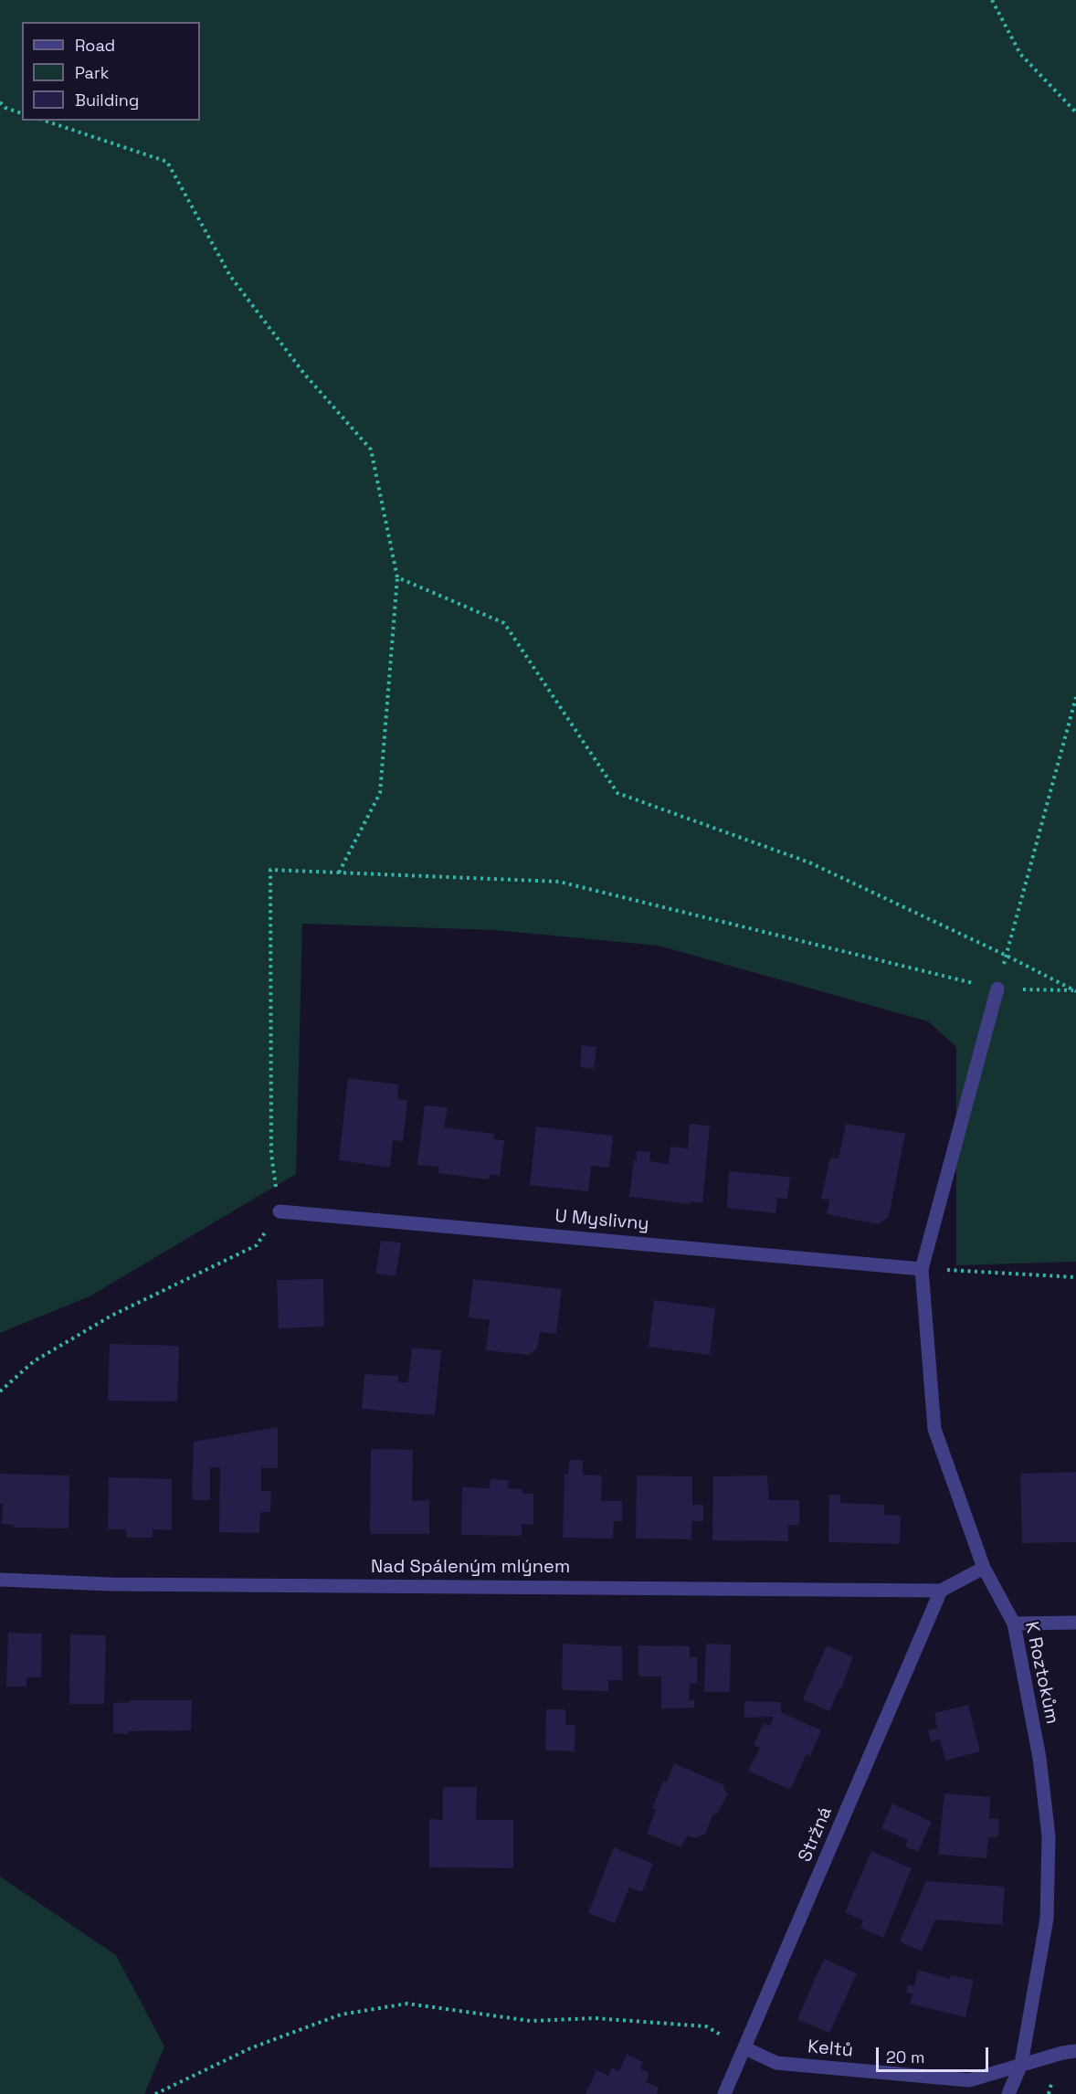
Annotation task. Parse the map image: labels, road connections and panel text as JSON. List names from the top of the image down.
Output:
{
  "streets": {
    "street": [
      "U Myslivny",
      "Nad Spáleným mlýnem",
      "K Roztokům",
      "Stržná",
      "Keltů"
    ]
  },
  "crossings": [
    ["U Myslivny", "K Roztokům"],
    ["Nad Spáleným mlýnem", "Stržná"],
    ["K Roztokům", "Keltů"],
    ["Stržná", "Keltů"]
  ],
  "legend": ["Road", "Park", "Building"],
  "scale_bar": "20 m"
}
